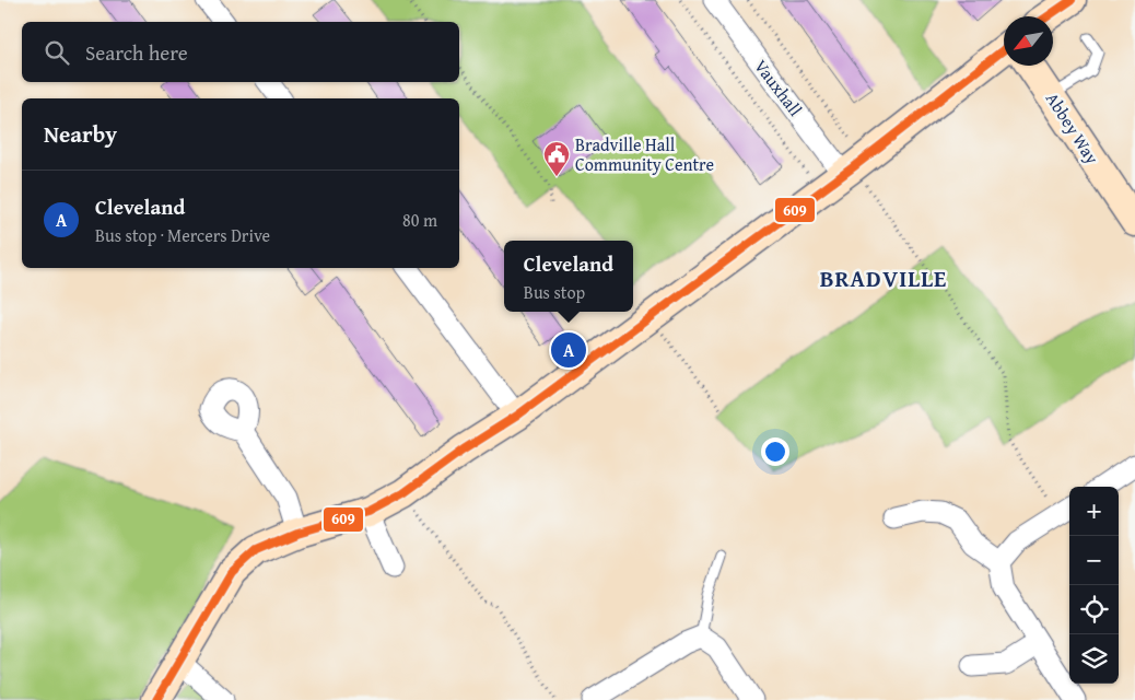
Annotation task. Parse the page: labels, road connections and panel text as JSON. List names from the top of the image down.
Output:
{
  "streets": {
    "street": ["Vauxhall", "Abbey Way"]
  },
  "districts": ["BRADVILLE"],
  "places": {
    "public building": ["Bradville Hall Community Centre"]
  },
  "lines": ["transit line 609"],
  "north": "bottom left",
  "page": {
    "search": "Search here",
    "heading": "Nearby",
    "list": [
      {
        "mark": "A",
        "name": "Cleveland",
        "note": "Bus stop · Mercers Drive",
        "value": "80 m"
      }
    ],
    "popup": ["Cleveland", "Bus stop"],
    "pins": "A",
    "map_buttons": ["+", "−"]
  }
}
